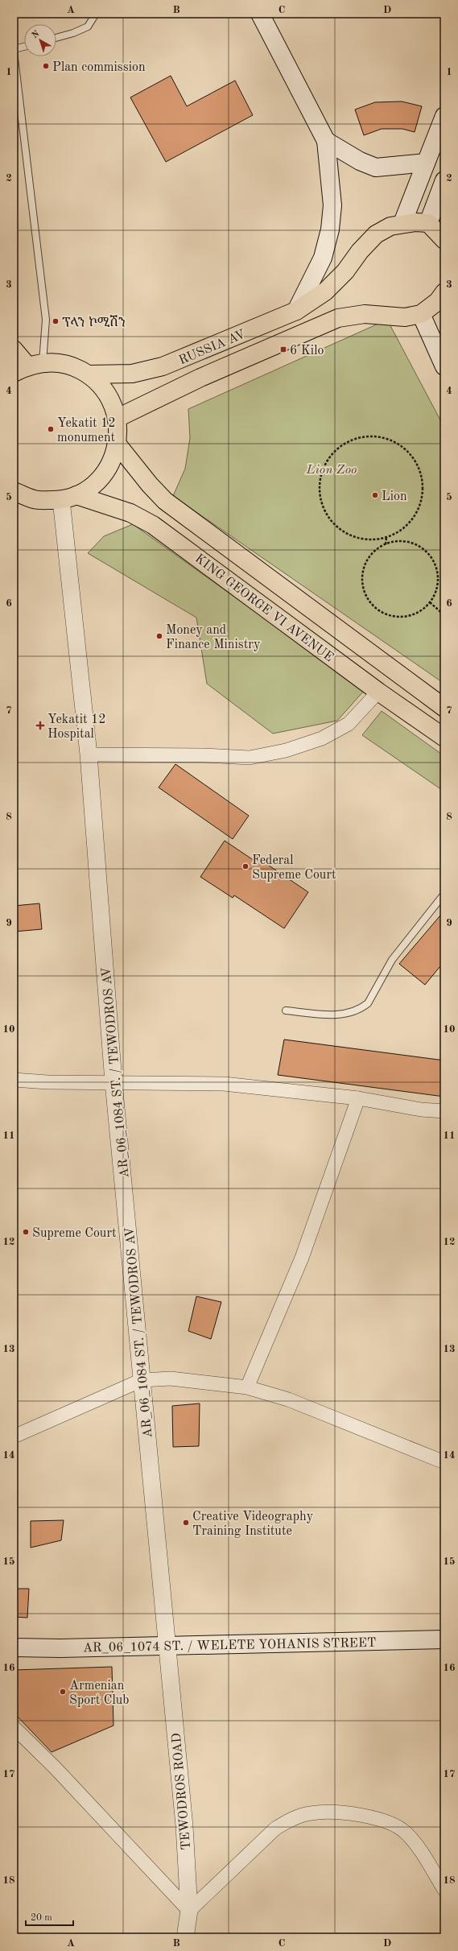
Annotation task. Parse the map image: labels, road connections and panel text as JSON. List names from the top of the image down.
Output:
{
  "streets": {
    "main road": ["RUSSIA AV", "KING GEORGE VI AVENUE", "AR_06_1074 ST. / WELETE YOHANIS STREET"],
    "street": ["AR_06_1084 ST. / TEWODROS AV", "TEWODROS ROAD"]
  },
  "crossings": [
    ["KING GEORGE VI AVENUE", "AR_06_1084 ST. / TEWODROS AV"],
    ["AR_06_1084 ST. / TEWODROS AV", "AR_06_1074 ST. / WELETE YOHANIS STREET"],
    ["AR_06_1084 ST. / TEWODROS AV", "TEWODROS ROAD"],
    ["AR_06_1074 ST. / WELETE YOHANIS STREET", "TEWODROS ROAD"]
  ],
  "parks": ["Lion Zoo"],
  "places": {
    "other": [
      "Plan commission",
      "ፕላን ኮሚሽን",
      "Yekatit 12 monument",
      "Lion",
      "Money and Finance Ministry",
      "Federal Supreme Court",
      "Supreme Court",
      "Creative Videography Training Institute",
      "Armenian Sport Club"
    ],
    "transit": ["6 Kilo"],
    "health": ["Yekatit 12 Hospital"]
  },
  "scale_bar": "20 m",
  "north": "top left",
  "grid": {
    "columns": [
      "A",
      "B",
      "C",
      "D"
    ],
    "rows": [
      "1",
      "2",
      "3",
      "4",
      "5",
      "6",
      "7",
      "8",
      "9",
      "10",
      "11",
      "12",
      "13",
      "14",
      "15",
      "16",
      "17",
      "18"
    ]
  }
}
